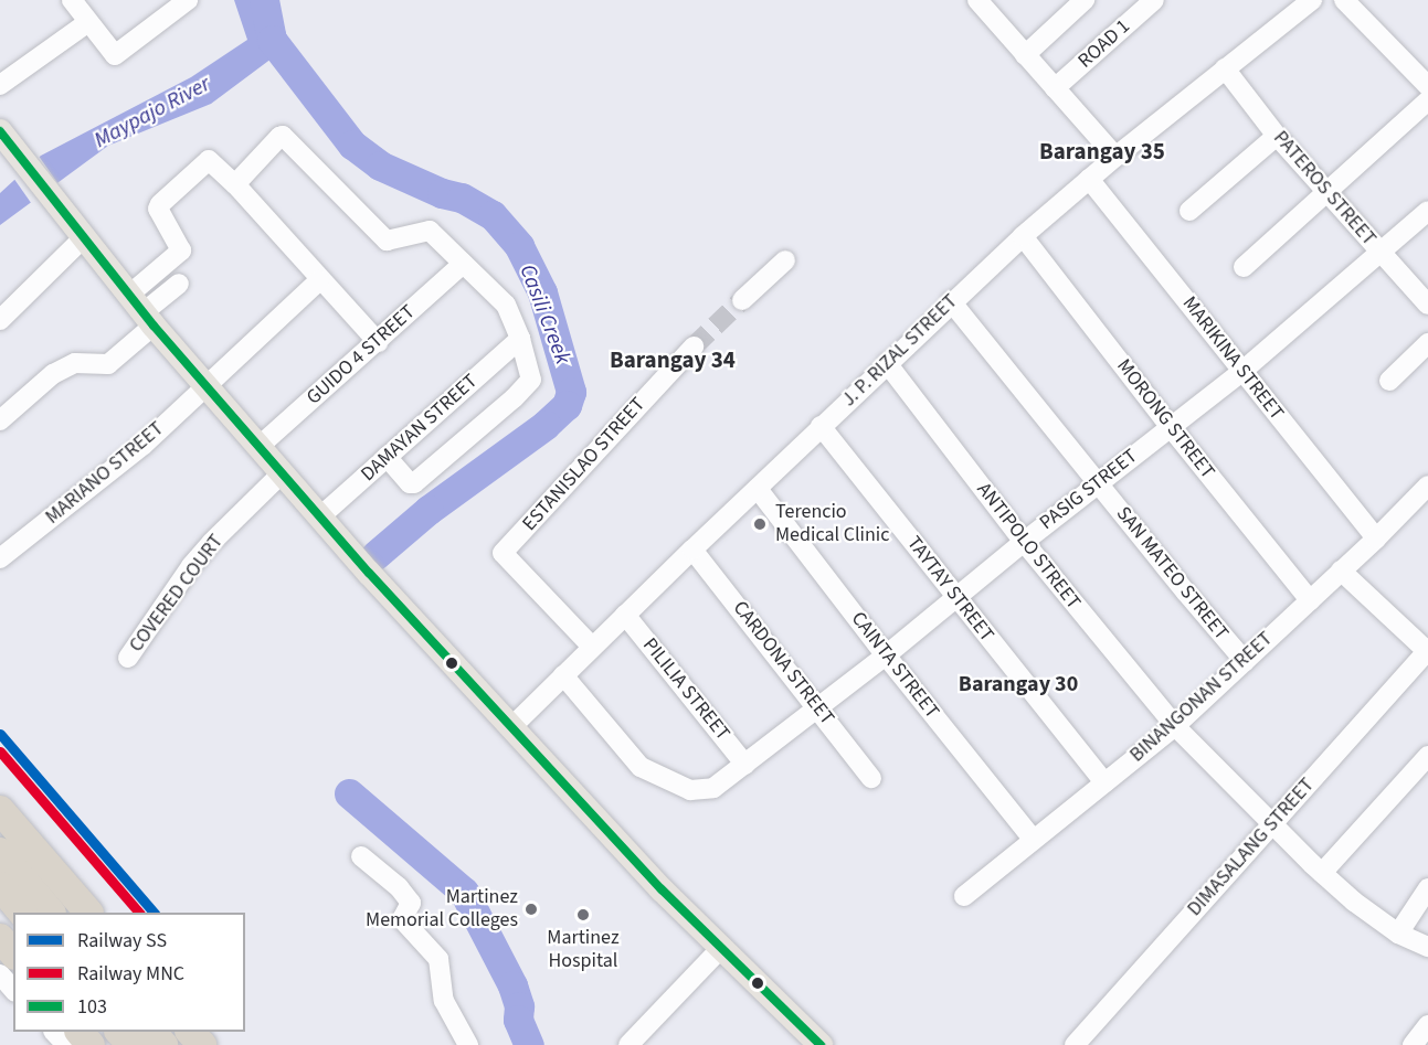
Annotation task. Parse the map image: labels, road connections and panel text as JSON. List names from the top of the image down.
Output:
{
  "streets": {
    "street": [
      "ROAD 1",
      "PATEROS STREET",
      "J. P. RIZAL STREET",
      "GUIDO 4 STREET",
      "MARIKINA STREET",
      "MORONG STREET",
      "DAMAYAN STREET",
      "ESTANISLAO STREET",
      "MARIANO STREET",
      "PASIG STREET",
      "ANTIPOLO STREET",
      "SAN MATEO STREET",
      "TAYTAY STREET",
      "COVERED COURT",
      "CARDONA STREET",
      "CAINTA STREET",
      "PILILIA STREET",
      "BINANGONAN STREET",
      "DIMASALANG STREET"
    ]
  },
  "crossings": [
    ["PATEROS STREET", "J. P. RIZAL STREET"],
    ["PATEROS STREET", "PASIG STREET"],
    ["J. P. RIZAL STREET", "MARIKINA STREET"],
    ["J. P. RIZAL STREET", "MORONG STREET"],
    ["J. P. RIZAL STREET", "ESTANISLAO STREET"],
    ["J. P. RIZAL STREET", "PASIG STREET"],
    ["J. P. RIZAL STREET", "ANTIPOLO STREET"],
    ["J. P. RIZAL STREET", "SAN MATEO STREET"],
    ["J. P. RIZAL STREET", "TAYTAY STREET"],
    ["J. P. RIZAL STREET", "CARDONA STREET"],
    ["J. P. RIZAL STREET", "CAINTA STREET"],
    ["J. P. RIZAL STREET", "PILILIA STREET"],
    ["MARIKINA STREET", "PASIG STREET"],
    ["MARIKINA STREET", "BINANGONAN STREET"],
    ["MORONG STREET", "PASIG STREET"],
    ["MORONG STREET", "BINANGONAN STREET"],
    ["PASIG STREET", "ANTIPOLO STREET"],
    ["PASIG STREET", "SAN MATEO STREET"],
    ["PASIG STREET", "TAYTAY STREET"],
    ["PASIG STREET", "CARDONA STREET"],
    ["PASIG STREET", "CAINTA STREET"],
    ["PASIG STREET", "PILILIA STREET"],
    ["ANTIPOLO STREET", "BINANGONAN STREET"],
    ["ANTIPOLO STREET", "DIMASALANG STREET"],
    ["SAN MATEO STREET", "BINANGONAN STREET"],
    ["TAYTAY STREET", "BINANGONAN STREET"],
    ["CAINTA STREET", "BINANGONAN STREET"]
  ],
  "districts": ["Barangay 35", "Barangay 34", "Barangay 30"],
  "water": ["Maypajo River", "Casili Creek"],
  "places": ["Terencio Medical Clinic", "Martinez Memorial Colleges", "Martinez Hospital"],
  "lines": ["transit line 103", "rail line SS", "rail line MNC"],
  "legend": ["Railway SS", "Railway MNC", "103"]
}
